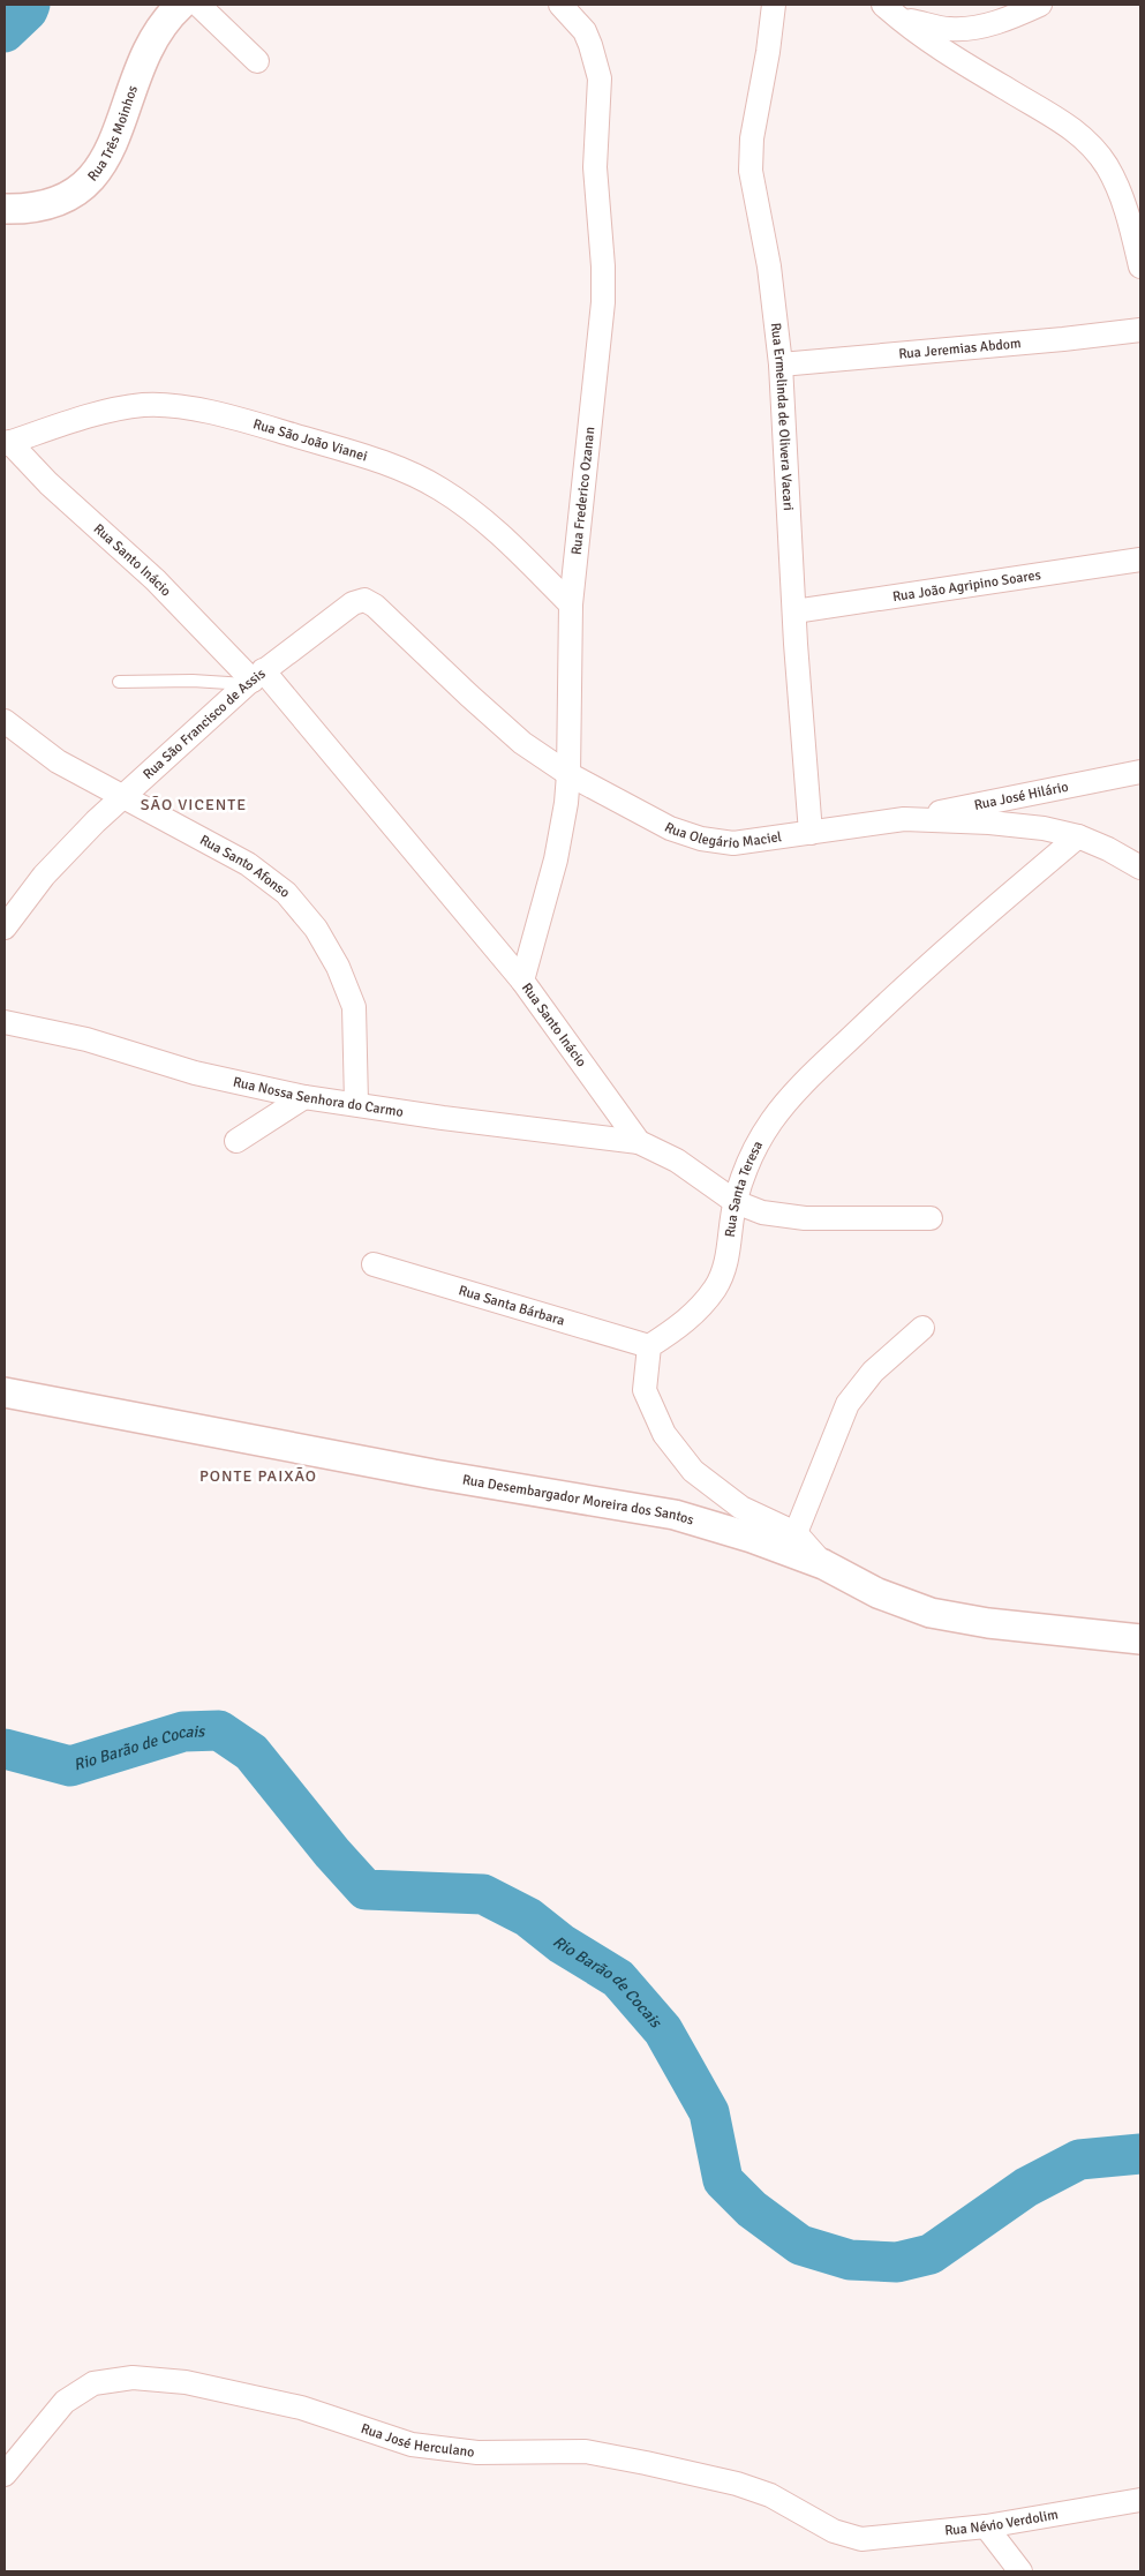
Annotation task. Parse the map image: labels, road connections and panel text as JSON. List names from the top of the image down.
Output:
{
  "streets": {
    "street": [
      "Rua Três Moinhos",
      "Rua Jeremias Abdom",
      "Rua Ermelinda de Olivera Vacari",
      "Rua São João Vianei",
      "Rua Frederico Ozanan",
      "Rua Santo Inácio",
      "Rua João Agripino Soares",
      "Rua São Francisco de Assis",
      "Rua José Hilário",
      "Rua Olegário Maciel",
      "Rua Santo Afonso",
      "Rua Nossa Senhora do Carmo",
      "Rua Santa Teresa",
      "Rua Santa Bárbara",
      "Rua Desembargador Moreira dos Santos",
      "Rua José Herculano",
      "Rua Névio Verdolim"
    ]
  },
  "crossings": [
    ["Rua Jeremias Abdom", "Rua Ermelinda de Olivera Vacari"],
    ["Rua Ermelinda de Olivera Vacari", "Rua João Agripino Soares"],
    ["Rua Ermelinda de Olivera Vacari", "Rua Olegário Maciel"],
    ["Rua São João Vianei", "Rua Frederico Ozanan"],
    ["Rua São João Vianei", "Rua Santo Inácio"],
    ["Rua Frederico Ozanan", "Rua Santo Inácio"],
    ["Rua Frederico Ozanan", "Rua Olegário Maciel"],
    ["Rua Santo Inácio", "Rua São Francisco de Assis"],
    ["Rua Santo Inácio", "Rua Nossa Senhora do Carmo"],
    ["Rua Santo Inácio", "Rua Santa Teresa"],
    ["Rua São Francisco de Assis", "Rua Olegário Maciel"],
    ["Rua São Francisco de Assis", "Rua Santo Afonso"],
    ["Rua José Hilário", "Rua Olegário Maciel"],
    ["Rua Olegário Maciel", "Rua Santa Teresa"],
    ["Rua Santo Afonso", "Rua Nossa Senhora do Carmo"],
    ["Rua Santa Teresa", "Rua Santa Bárbara"],
    ["Rua José Herculano", "Rua Névio Verdolim"]
  ],
  "districts": ["SÃO VICENTE", "PONTE PAIXÃO"],
  "water": ["Rio Barão de Cocais"]
}
